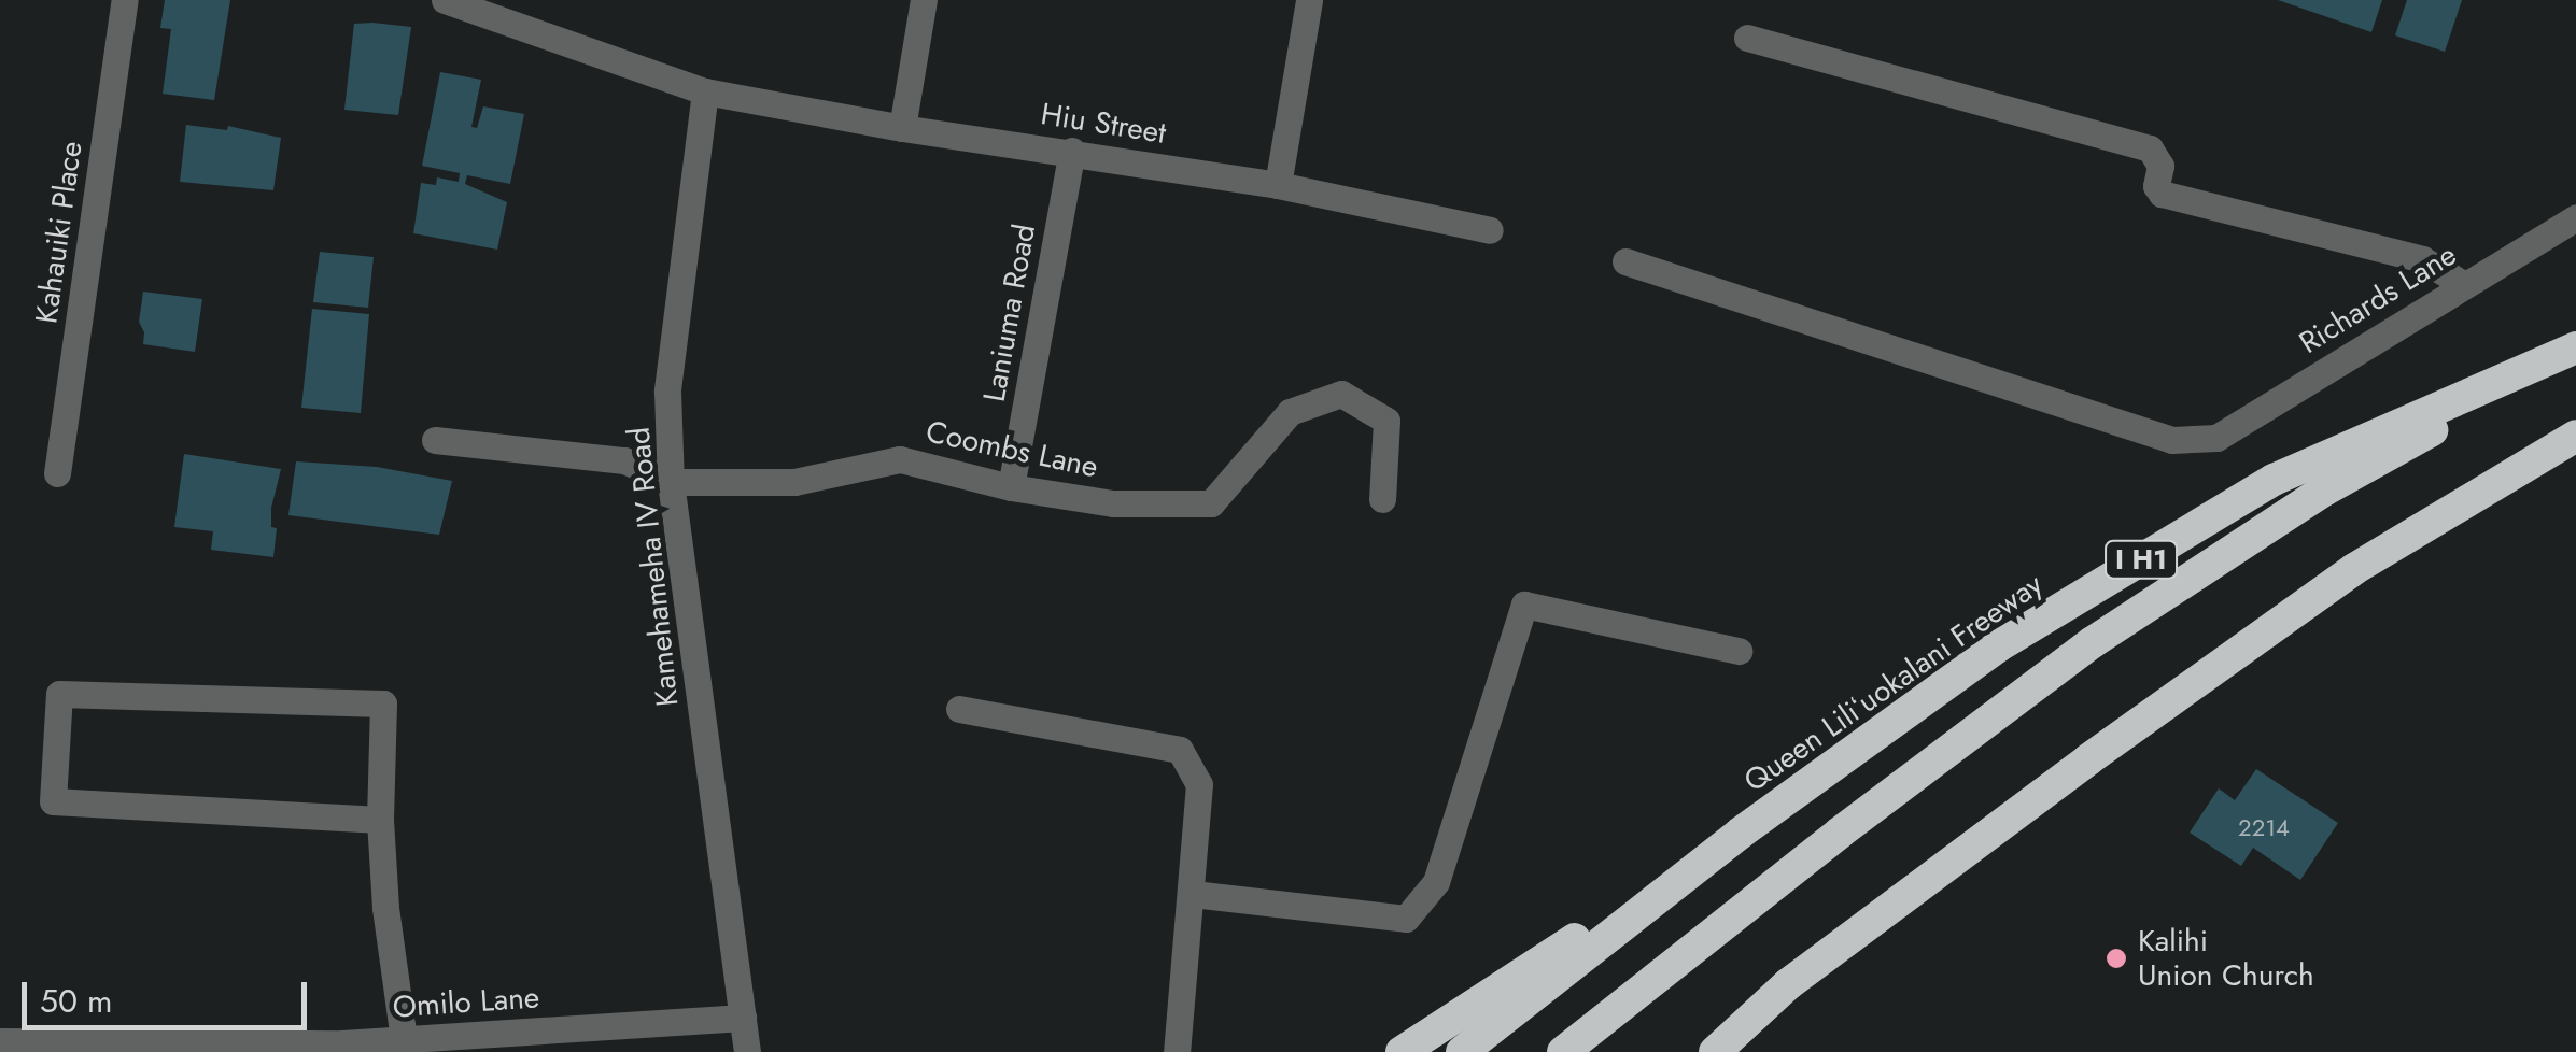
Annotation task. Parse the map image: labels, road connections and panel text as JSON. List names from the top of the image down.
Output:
{
  "streets": {
    "highway": ["I H1", "Queen Liliʻuokalani Freeway"],
    "street": [
      "Hiu Street",
      "Kahauiki Place",
      "Richards Lane",
      "Laniuma Road",
      "Coombs Lane",
      "Kamehameha IV Road",
      "Omilo Lane"
    ]
  },
  "crossings": [
    ["Hiu Street", "Laniuma Road"],
    ["Hiu Street", "Kamehameha IV Road"],
    ["Laniuma Road", "Coombs Lane"],
    ["Coombs Lane", "Kamehameha IV Road"],
    ["Kamehameha IV Road", "Omilo Lane"]
  ],
  "places": ["Kalihi Union Church"],
  "house_numbers": ["2214"],
  "scale_bar": "50 m"
}
